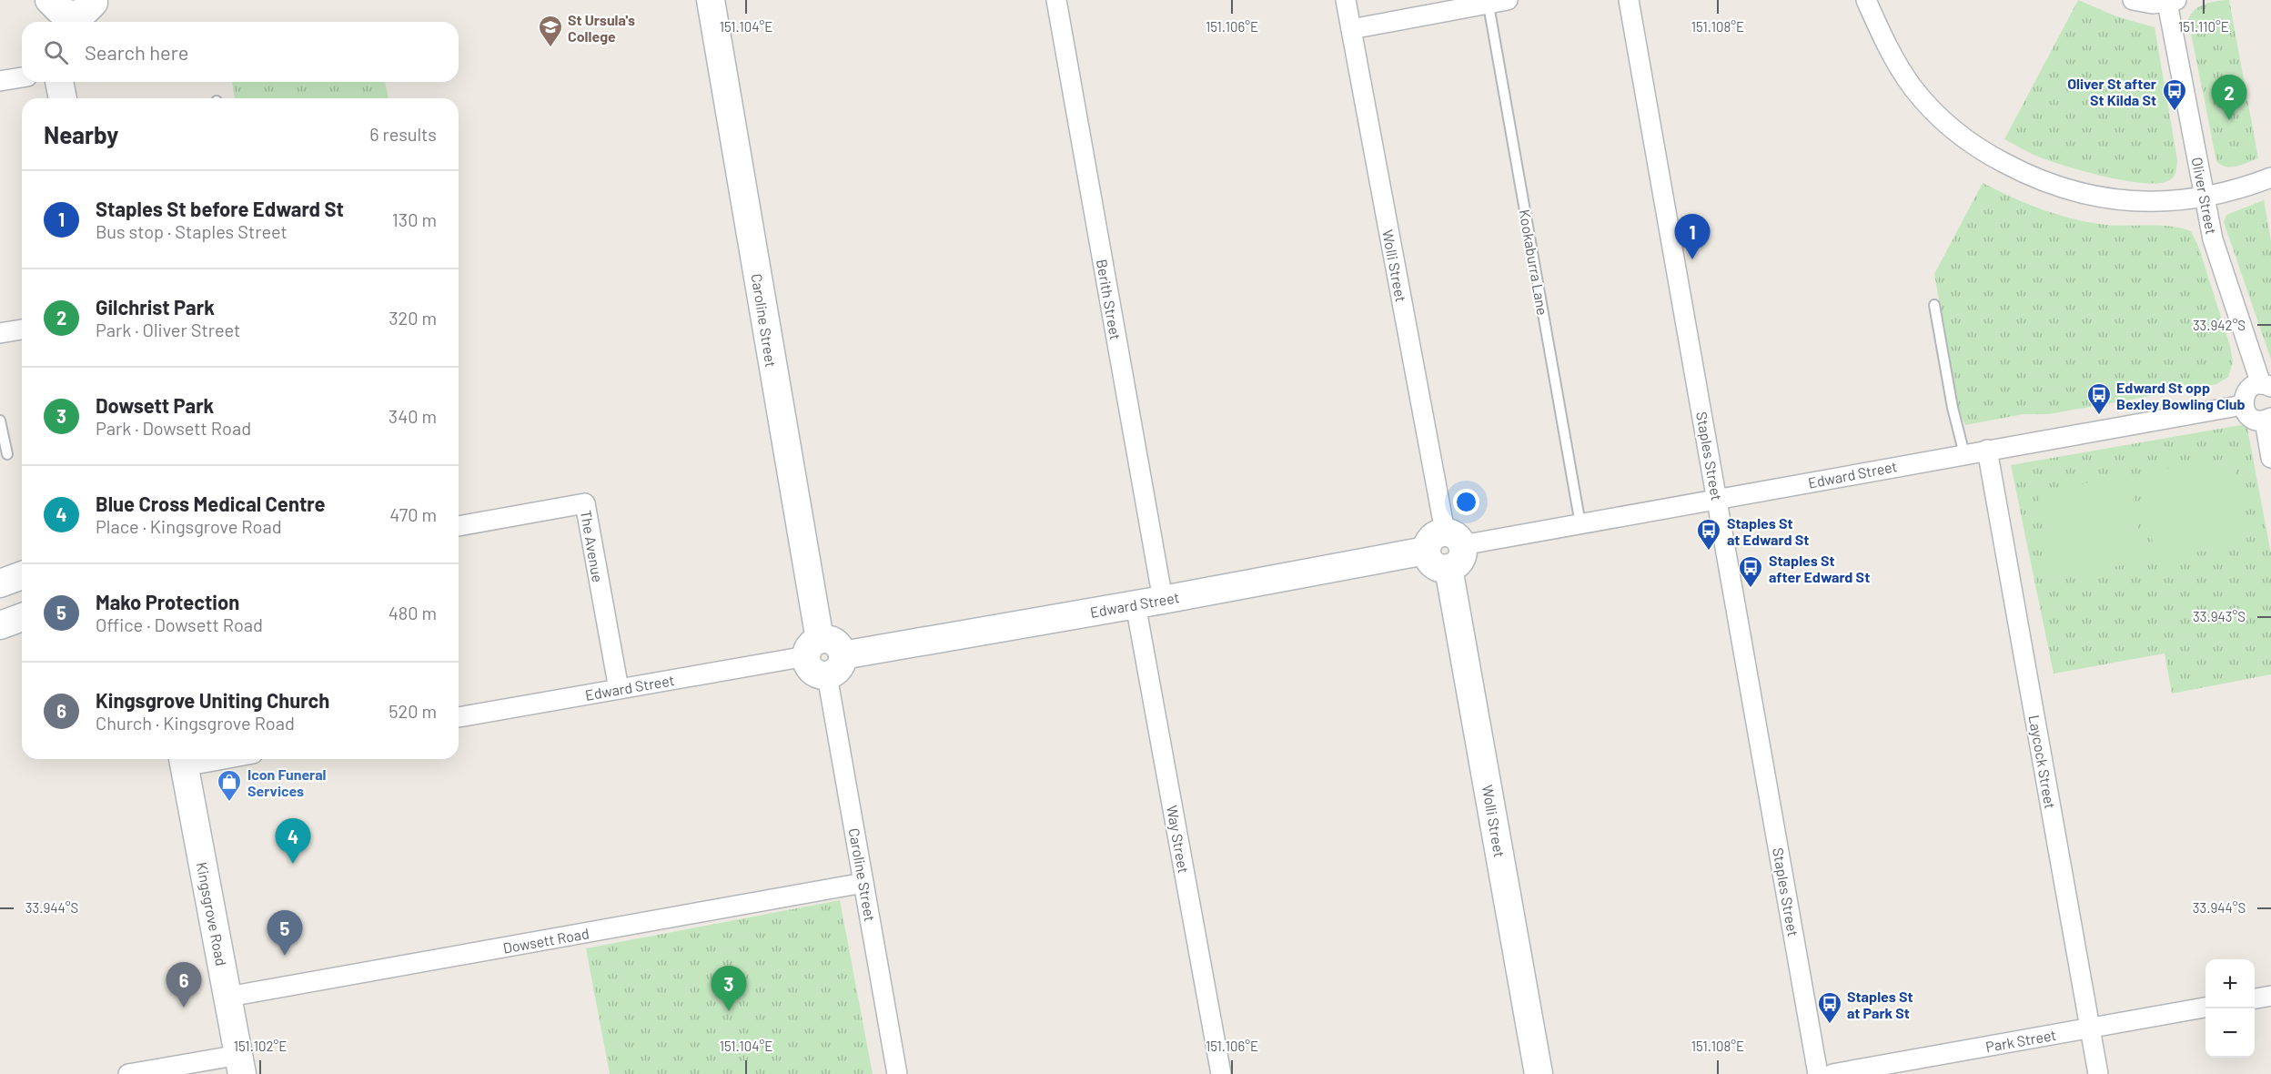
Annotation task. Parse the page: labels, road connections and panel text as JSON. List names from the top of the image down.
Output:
{
  "streets": {
    "street": [
      "Oliver Street",
      "Wolli Street",
      "Berith Street",
      "Caroline Street",
      "Staples Street",
      "Edward Street",
      "The Avenue",
      "Laycock Street",
      "Way Street",
      "Kingsgrove Road",
      "Dowsett Road",
      "Park Street"
    ],
    "lane": ["Kookaburra Lane"]
  },
  "crossings": [
    ["Kookaburra Lane", "Edward Street"],
    ["Wolli Street", "Edward Street"],
    ["Berith Street", "Edward Street"],
    ["Caroline Street", "Edward Street"],
    ["Caroline Street", "Dowsett Road"],
    ["Staples Street", "Edward Street"],
    ["Edward Street", "The Avenue"],
    ["Edward Street", "Laycock Street"],
    ["Edward Street", "Way Street"],
    ["Laycock Street", "Park Street"],
    ["Kingsgrove Road", "Dowsett Road"]
  ],
  "places": {
    "school or university": ["St Ursula's College"],
    "bus stop": [
      "Oliver St after St Kilda St",
      "Edward St opp Bexley Bowling Club",
      "Staples St at Edward St",
      "Staples St after Edward St",
      "Staples St at Park St"
    ],
    "shop": ["Icon Funeral Services"]
  },
  "page": {
    "search": "Search here",
    "pins": [
      "2",
      "1",
      "4",
      "5",
      "6",
      "3"
    ],
    "heading": ["Nearby", "6 results"],
    "list": [
      {
        "mark": "1",
        "name": "Staples St before Edward St",
        "note": "Bus stop · Staples Street",
        "value": "130 m"
      },
      {
        "mark": "2",
        "name": "Gilchrist Park",
        "note": "Park · Oliver Street",
        "value": "320 m"
      },
      {
        "mark": "3",
        "name": "Dowsett Park",
        "note": "Park · Dowsett Road",
        "value": "340 m"
      },
      {
        "mark": "4",
        "name": "Blue Cross Medical Centre",
        "note": "Place · Kingsgrove Road",
        "value": "470 m"
      },
      {
        "mark": "5",
        "name": "Mako Protection",
        "note": "Office · Dowsett Road",
        "value": "480 m"
      },
      {
        "mark": "6",
        "name": "Kingsgrove Uniting Church",
        "note": "Church · Kingsgrove Road",
        "value": "520 m"
      }
    ],
    "map_buttons": ["+", "−"]
  },
  "coordinates": [
    "151.104°E",
    "151.106°E",
    "151.108°E",
    "151.110°E",
    "33.942°S",
    "33.943°S",
    "33.944°S",
    "151.102°E"
  ]
}
